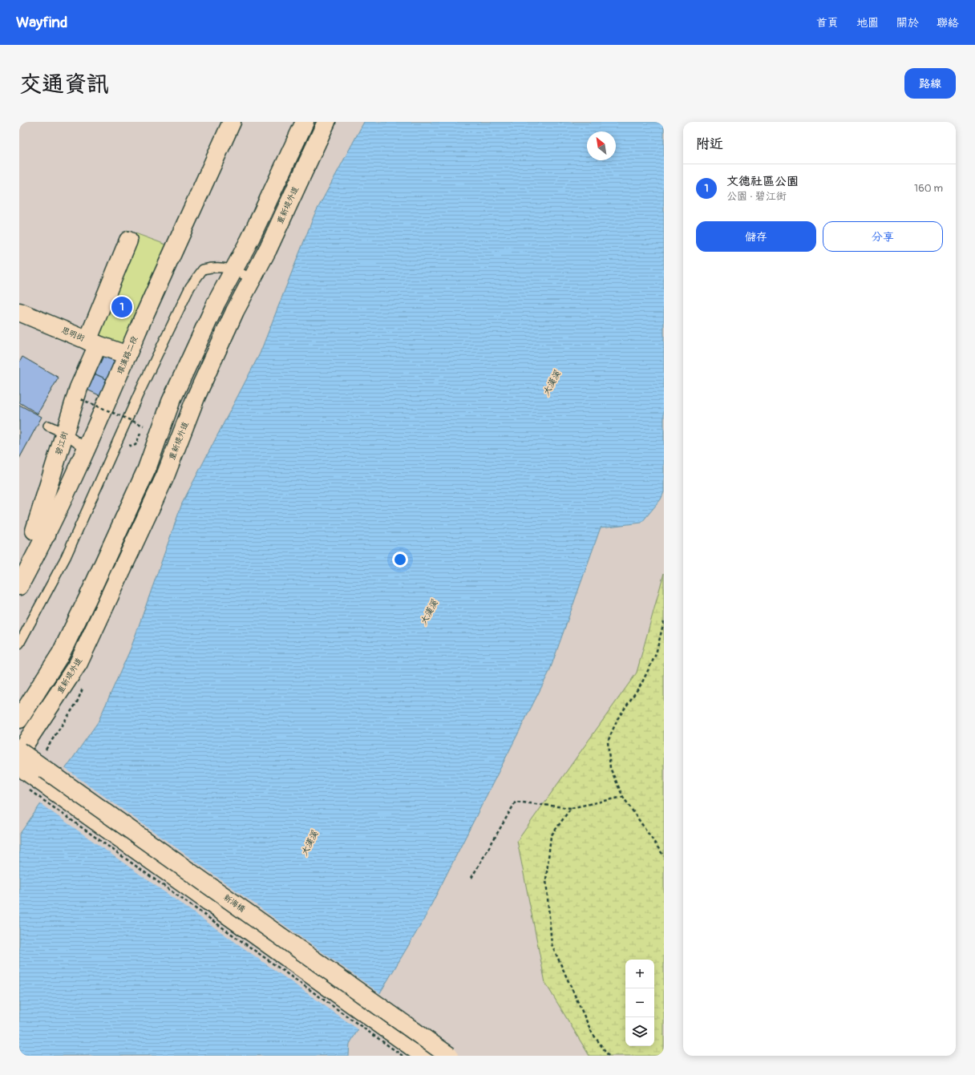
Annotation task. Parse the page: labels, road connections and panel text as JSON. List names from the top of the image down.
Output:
{
  "streets": {
    "street": [
      "重新堤外道",
      "思明街",
      "環漢路二段",
      "碧江街",
      "新海橋"
    ]
  },
  "crossings": [
    ["重新堤外道", "新海橋"],
    ["思明街", "環漢路二段"],
    ["思明街", "碧江街"],
    ["環漢路二段", "碧江街"]
  ],
  "water": ["大漢溪"],
  "north": "top left",
  "page": {
    "header": "Wayfind",
    "nav": [
      "首頁",
      "地圖",
      "關於",
      "聯絡"
    ],
    "title": "交通資訊",
    "buttons": [
      "路線",
      ["儲存", "分享"]
    ],
    "heading": "附近",
    "list": [
      {
        "mark": "1",
        "name": "文德社區公園",
        "note": "公園 · 碧江街",
        "value": "160 m"
      }
    ],
    "pins": "1",
    "map_buttons": ["+", "−"]
  }
}
